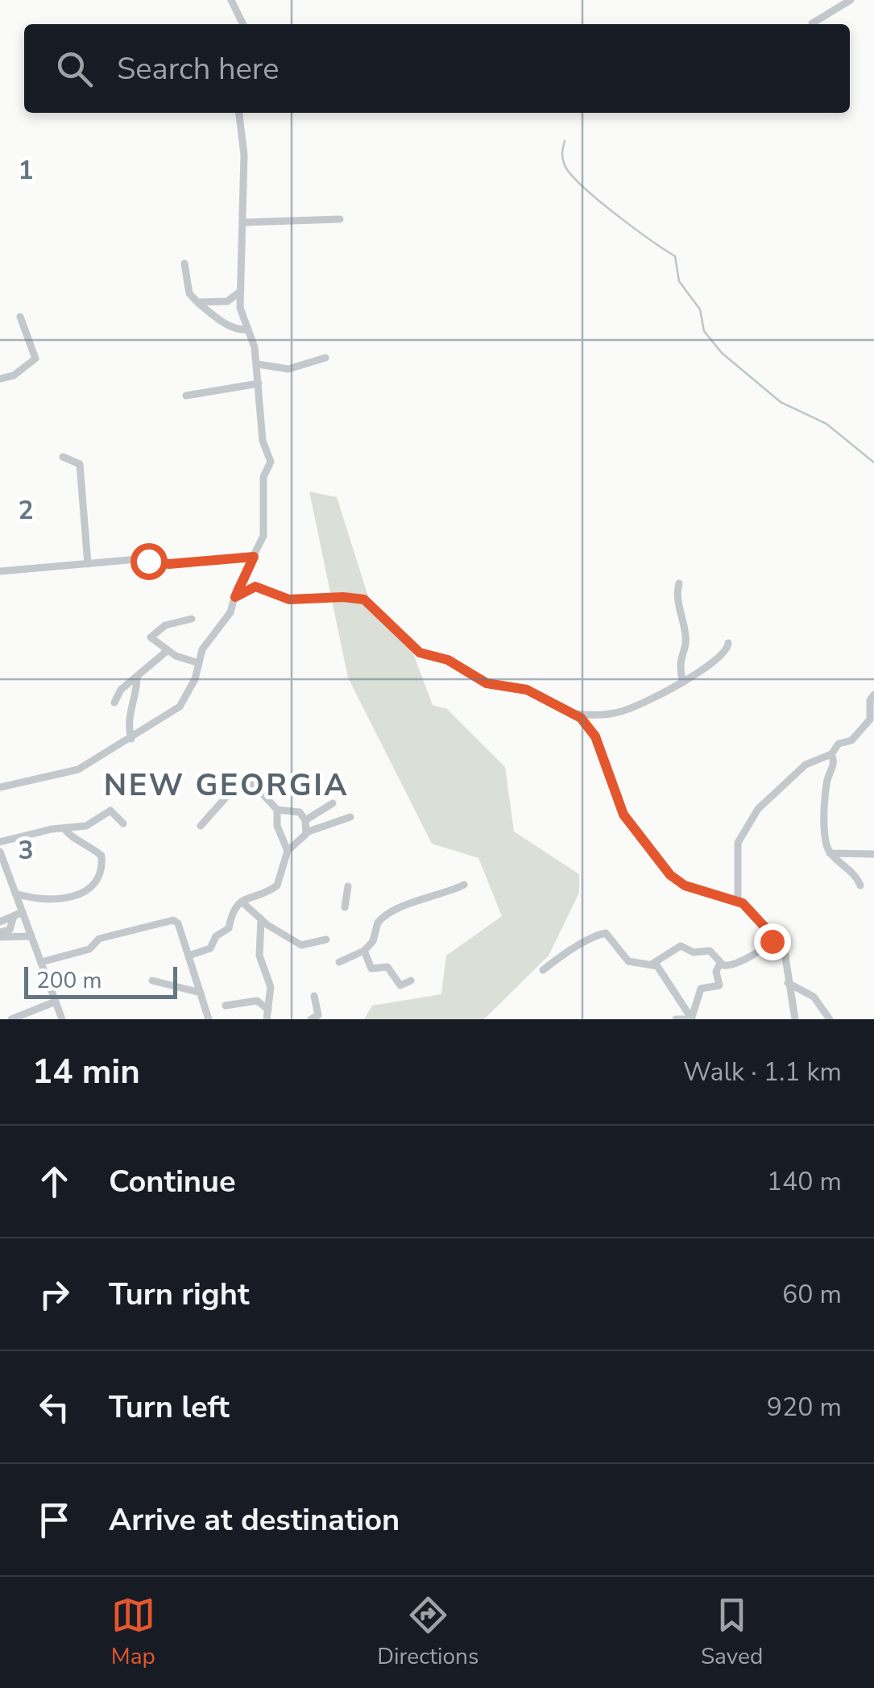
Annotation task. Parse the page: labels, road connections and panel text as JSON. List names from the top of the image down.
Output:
{
  "districts": ["NEW GEORGIA"],
  "scale_bar": "200 m",
  "page": {
    "search": "Search here",
    "scale": "200 m",
    "heading": ["14 min", "Walk · 1.1 km"],
    "list": [
      ["Continue", "140 m"],
      ["Turn right", "60 m"],
      ["Turn left", "920 m"],
      "Arrive at destination"
    ],
    "nav": ["Map", "Directions", "Saved"]
  },
  "grid": {
    "rows": ["1", "2", "3"]
  }
}
